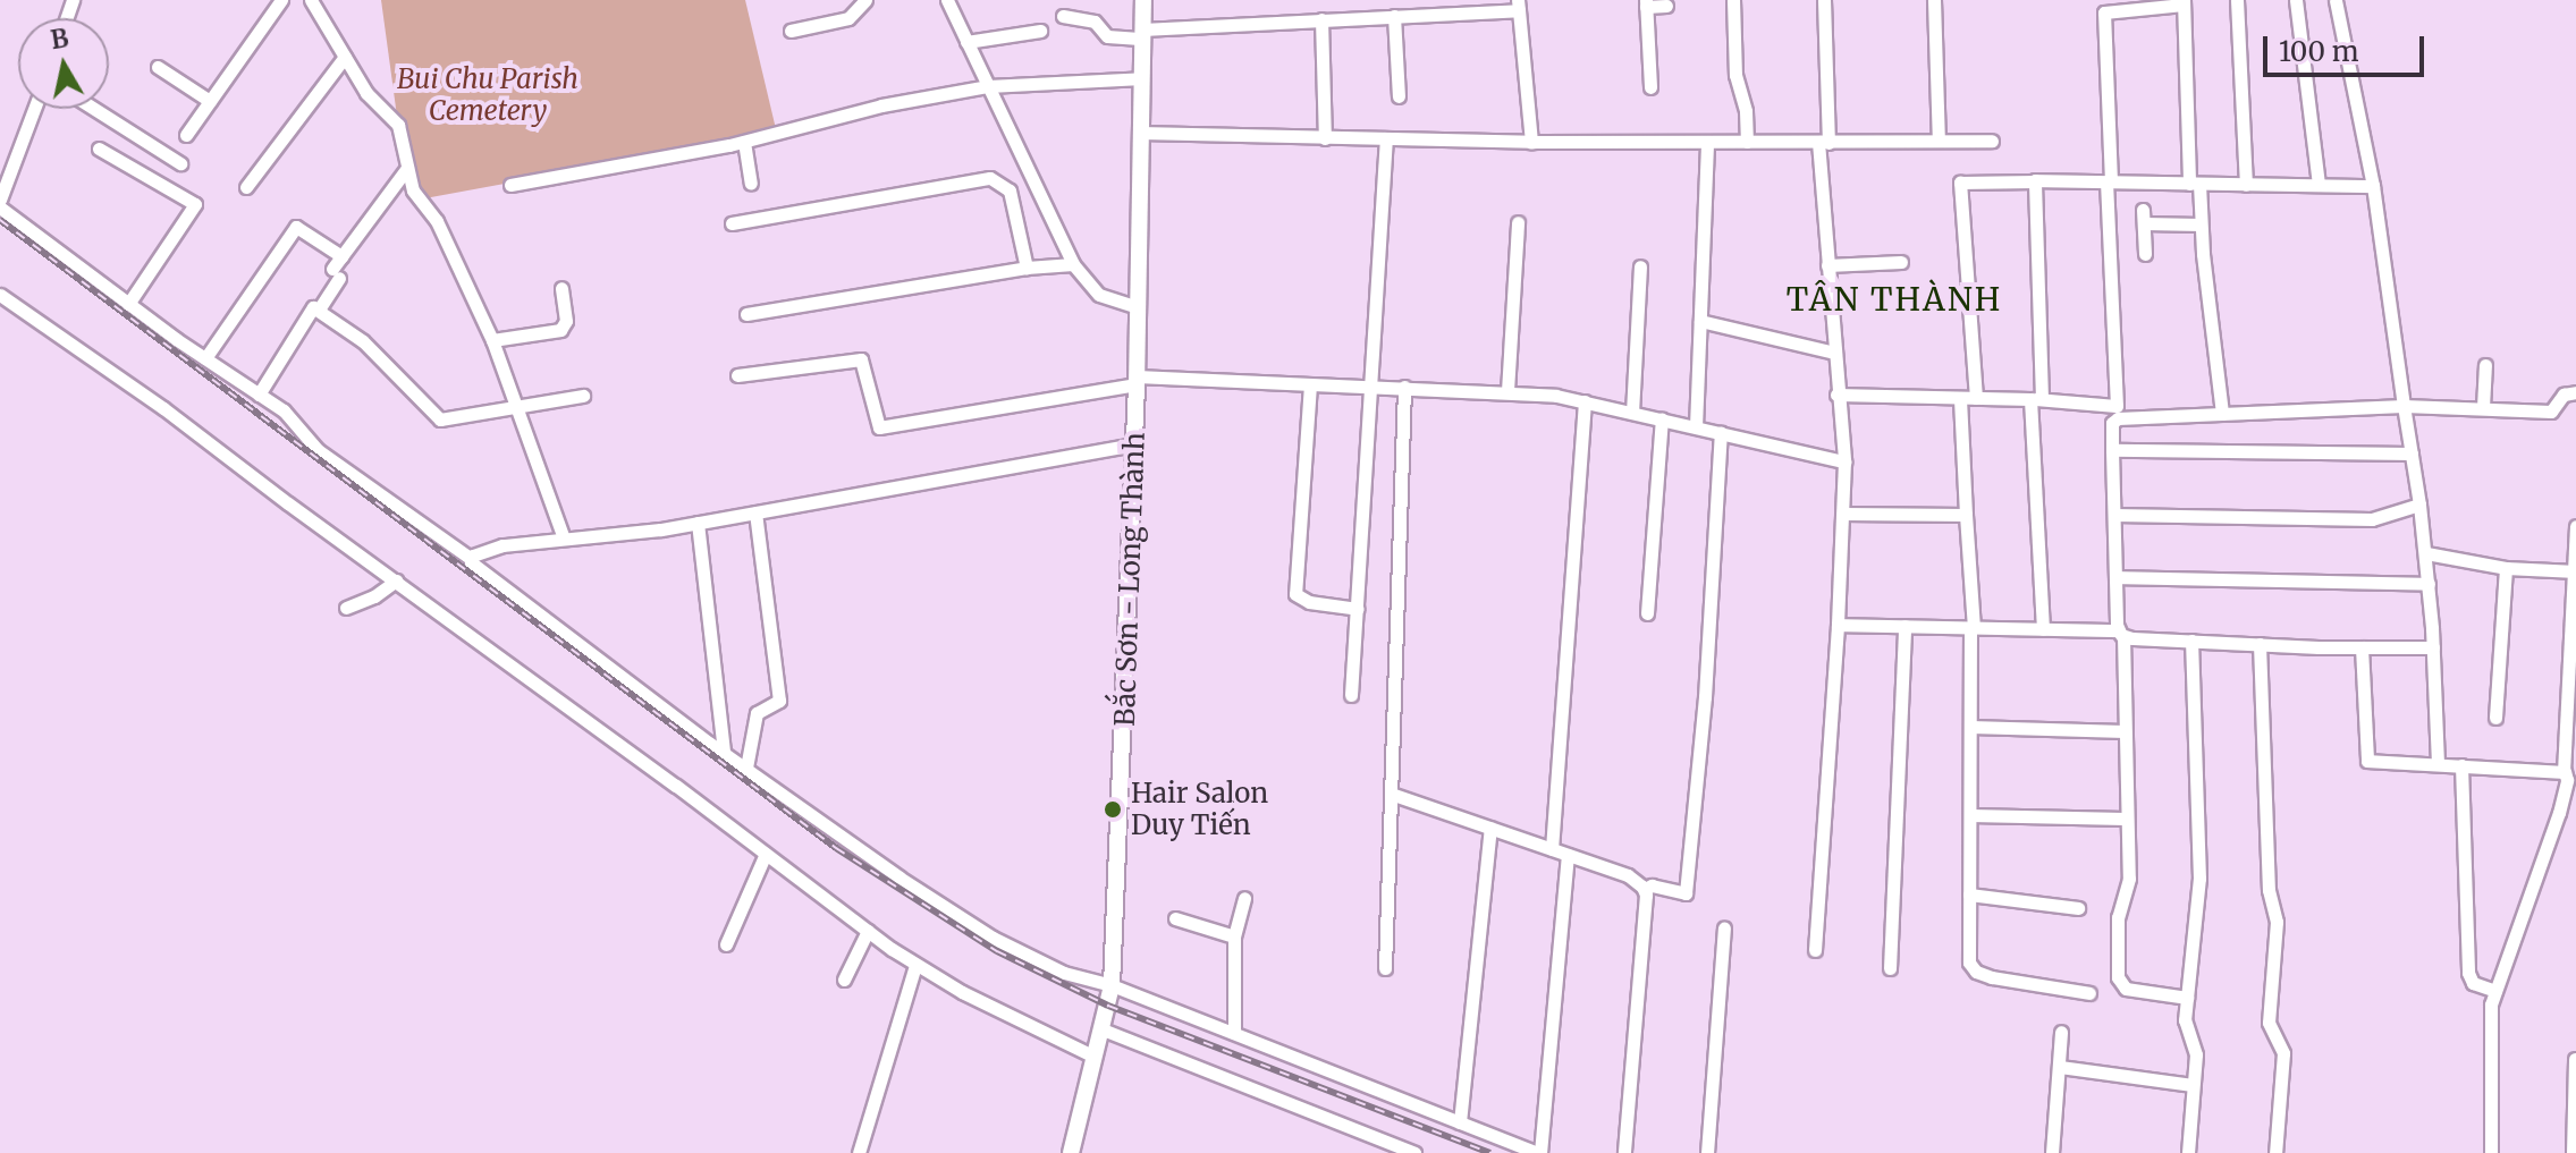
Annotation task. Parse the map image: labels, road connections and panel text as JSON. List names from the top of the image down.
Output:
{
  "streets": {
    "main road": ["Bắc Sơn - Long Thành"]
  },
  "districts": ["TÂN THÀNH"],
  "parks": ["Bui Chu Parish Cemetery"],
  "places": ["Hair Salon Duy Tiến"],
  "scale_bar": "100 m",
  "north": "top"
}
